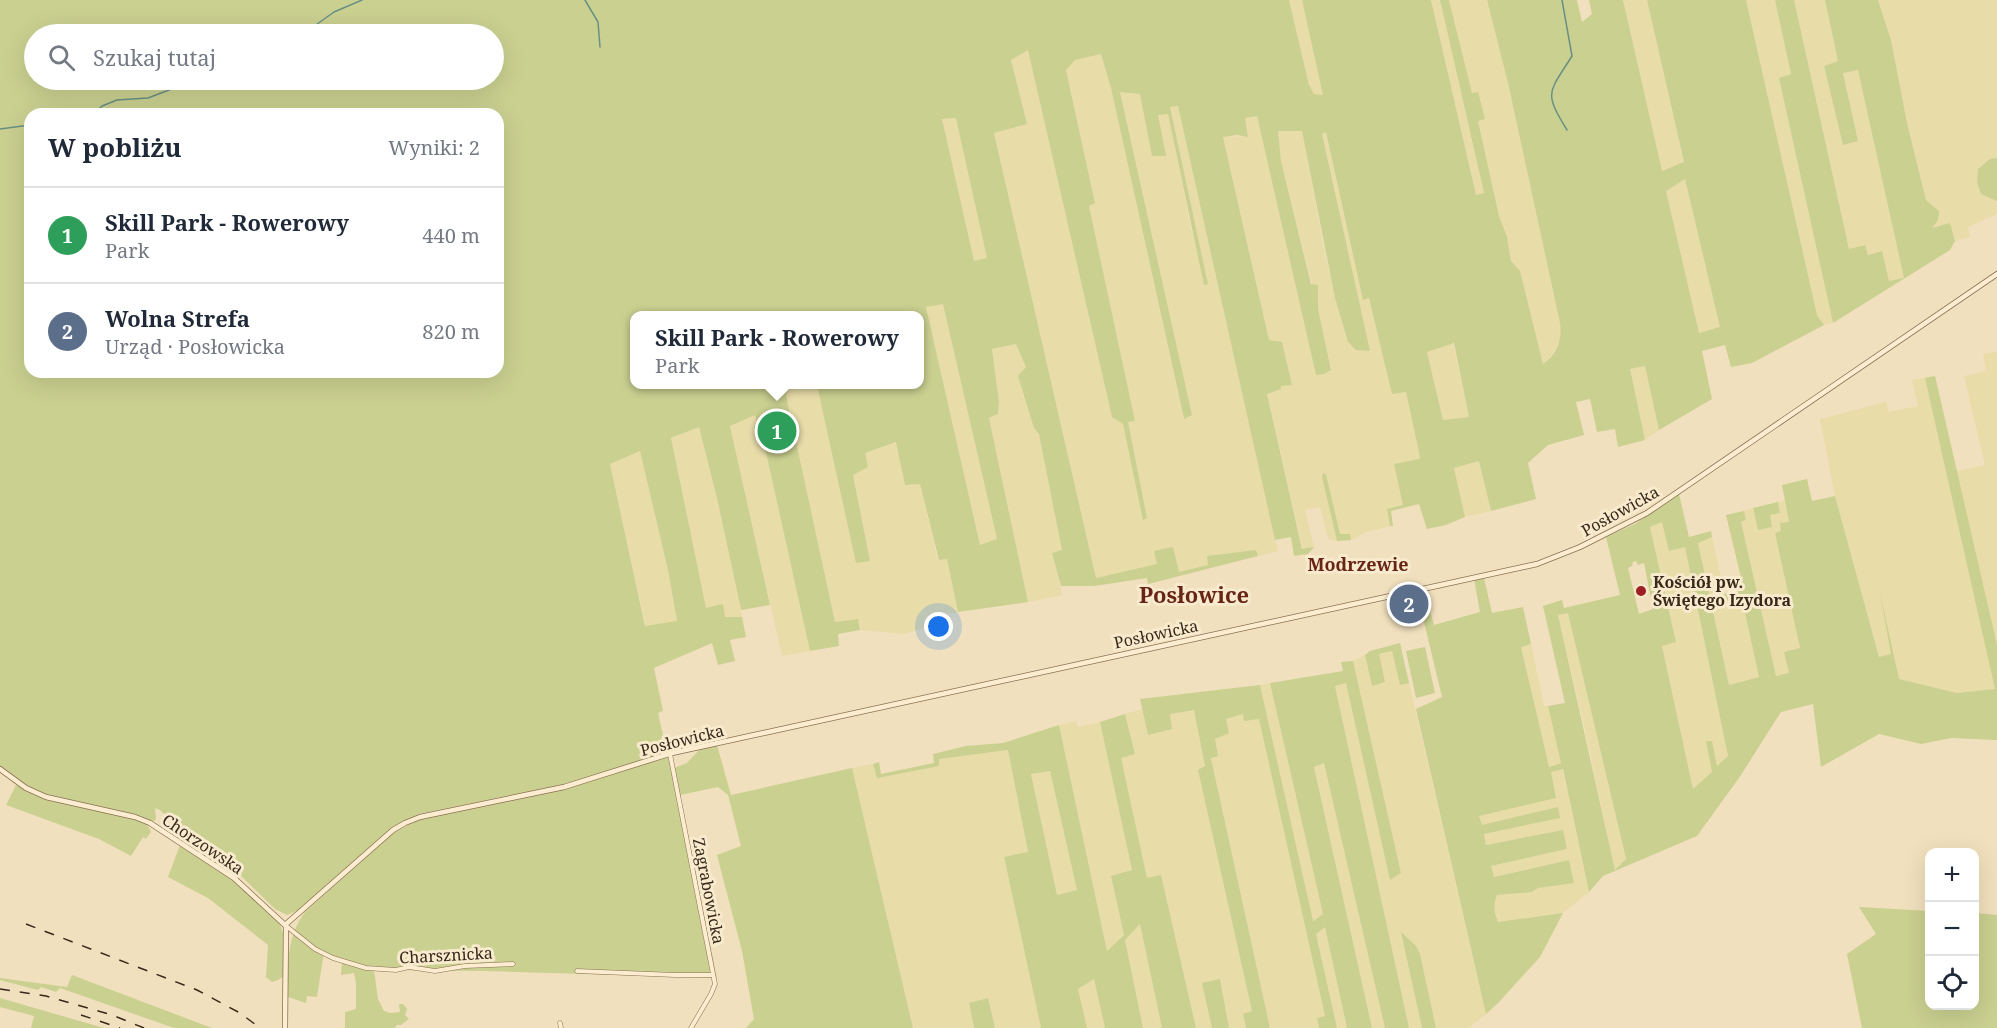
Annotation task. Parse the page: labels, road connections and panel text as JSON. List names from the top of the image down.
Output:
{
  "streets": {
    "street": [
      "Posłowicka",
      "Chorzowska",
      "Zagrabowicka",
      "Charsznicka"
    ]
  },
  "crossings": [
    ["Posłowicka", "Chorzowska"],
    ["Posłowicka", "Zagrabowicka"],
    ["Posłowicka", "Charsznicka"],
    ["Chorzowska", "Charsznicka"]
  ],
  "districts": ["Modrzewie", "Posłowice"],
  "places": ["Kościół pw. Świętego Izydora"],
  "page": {
    "search": "Szukaj tutaj",
    "heading": ["W pobliżu", "Wyniki: 2"],
    "list": [
      {
        "mark": "1",
        "name": "Skill Park - Rowerowy",
        "note": "Park",
        "value": "440 m"
      },
      {
        "mark": "2",
        "name": "Wolna Strefa",
        "note": "Urząd · Posłowicka",
        "value": "820 m"
      }
    ],
    "popup": ["Skill Park - Rowerowy", "Park"],
    "pins": ["1", "2"],
    "map_buttons": ["+", "−"]
  }
}
